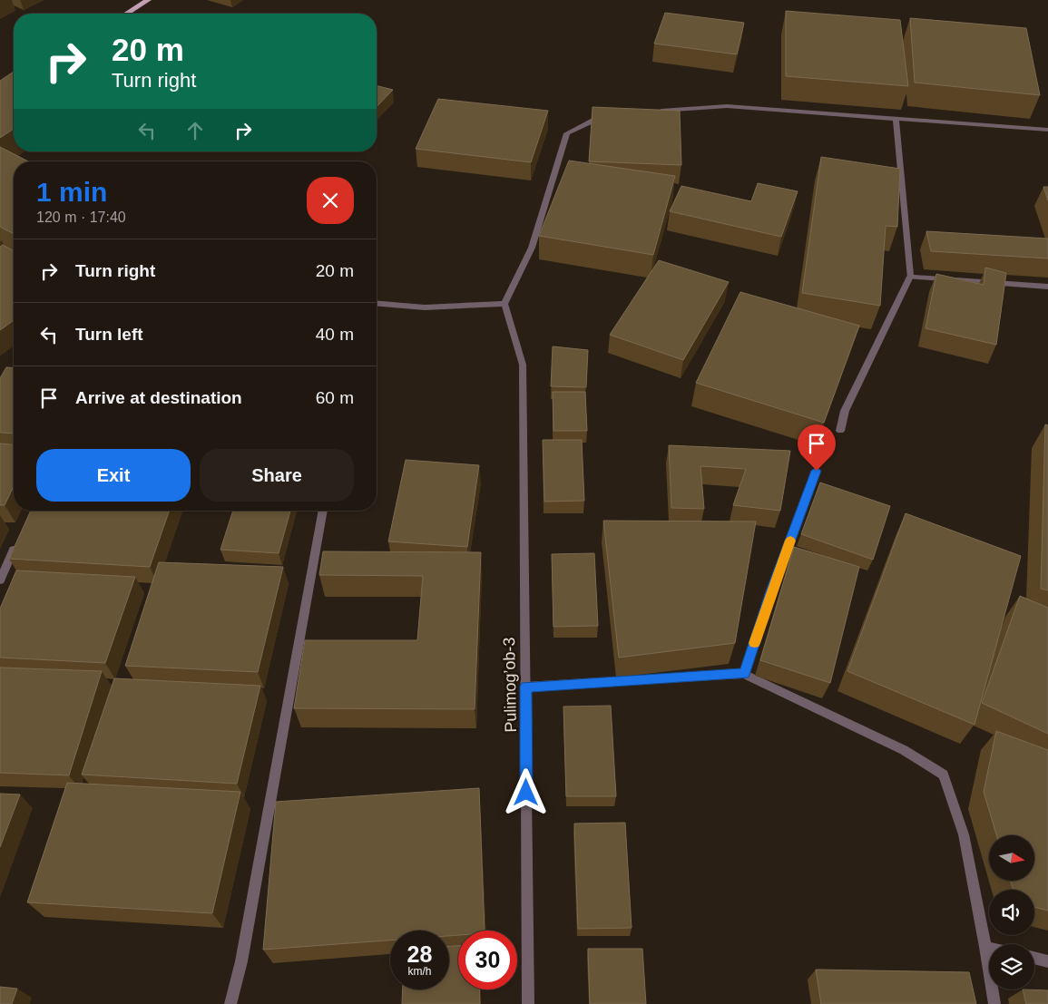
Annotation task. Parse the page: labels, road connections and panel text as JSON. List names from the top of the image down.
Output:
{
  "streets": {
    "street": ["Pulimog’ob-3"]
  },
  "north": "right",
  "page": {
    "turn": ["20 m", "Turn right"],
    "heading": ["1 min", "120 m · 17:40"],
    "list": [
      {
        "name": "Turn right",
        "value": "20 m"
      },
      {
        "name": "Turn left",
        "value": "40 m"
      },
      {
        "name": "Arrive at destination",
        "value": "60 m"
      }
    ],
    "buttons": ["Exit", "Share"],
    "speed": "28 km/h",
    "limit": "30"
  }
}
